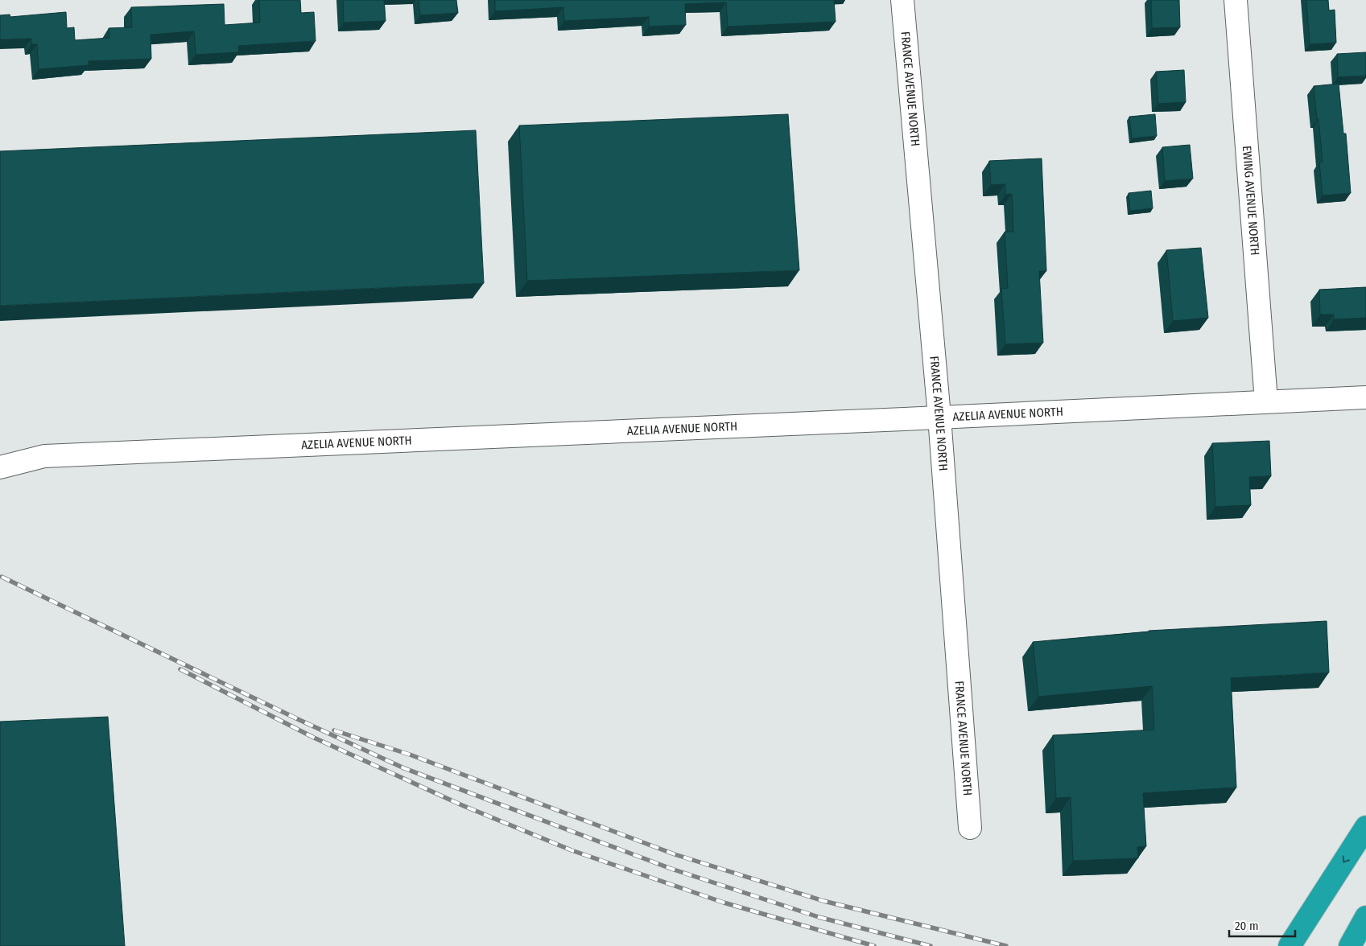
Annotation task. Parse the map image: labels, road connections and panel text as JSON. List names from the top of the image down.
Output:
{
  "streets": {
    "street": ["FRANCE AVENUE NORTH", "EWING AVENUE NORTH", "AZELIA AVENUE NORTH"]
  },
  "crossings": [
    ["FRANCE AVENUE NORTH", "AZELIA AVENUE NORTH"],
    ["EWING AVENUE NORTH", "AZELIA AVENUE NORTH"]
  ],
  "scale_bar": "20 m"
}
